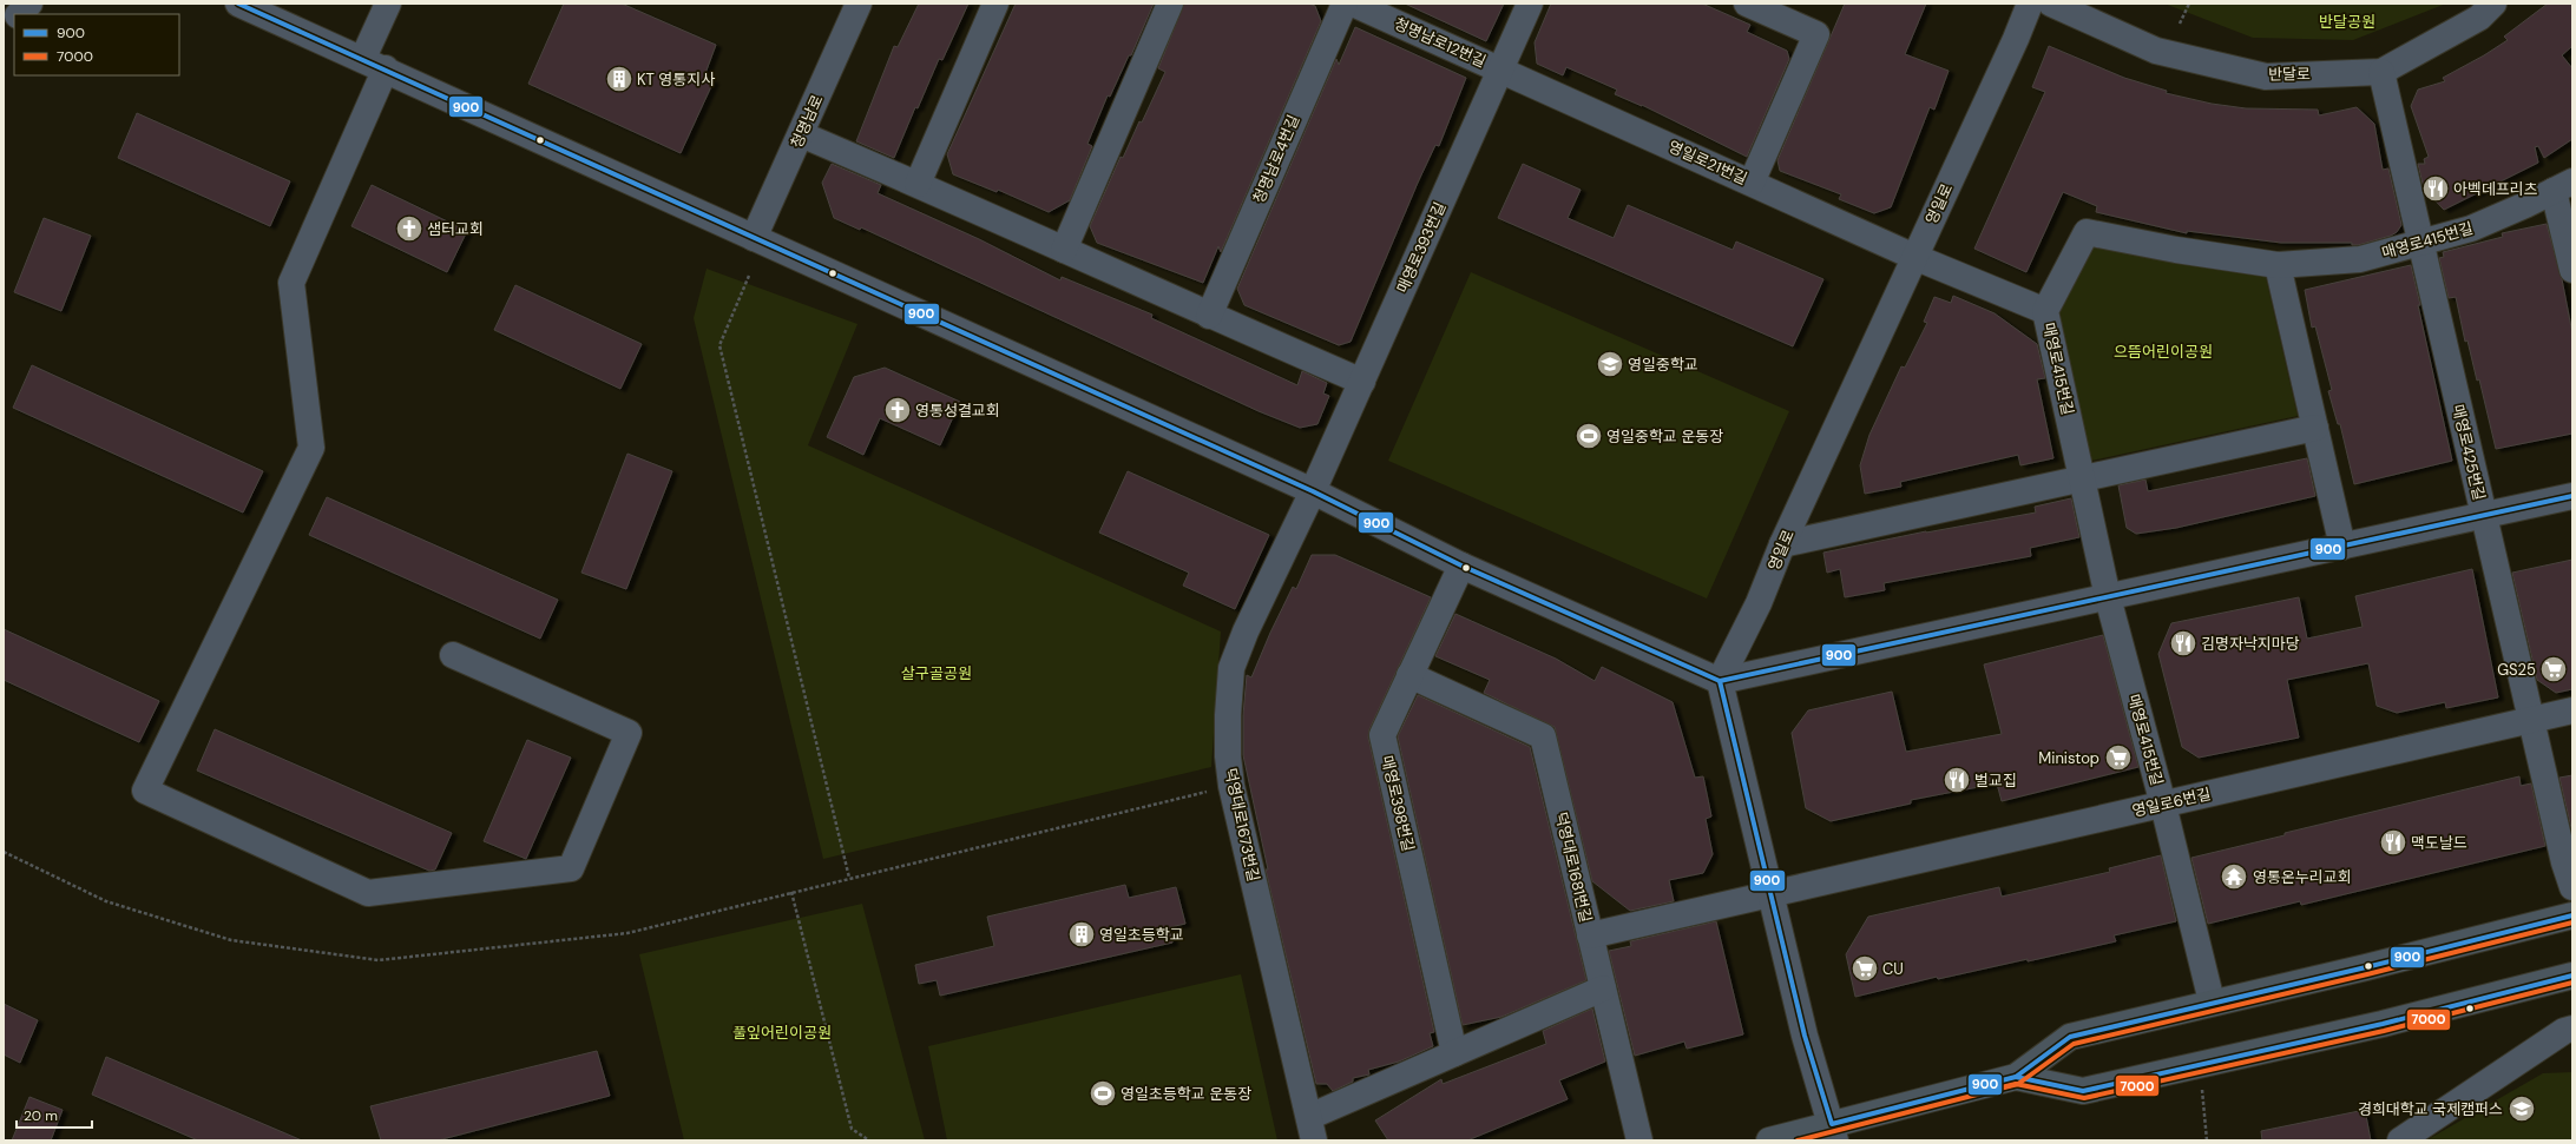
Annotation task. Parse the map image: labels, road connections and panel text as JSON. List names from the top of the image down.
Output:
{
  "streets": {
    "street": [
      "청명남로12번길",
      "반달로",
      "청명남로",
      "청명남로4번길",
      "영일로21번길",
      "영일로",
      "매영로415번길",
      "매영로393번길",
      "매영로425번길",
      "영일로6번길",
      "매영로398번길",
      "덕영대로1673번길",
      "덕영대로1681번길"
    ]
  },
  "crossings": [
    ["청명남로12번길", "영일로21번길"],
    ["청명남로12번길", "매영로393번길"],
    ["반달로", "매영로425번길"],
    ["영일로21번길", "영일로"],
    ["영일로21번길", "매영로415번길"],
    ["영일로21번길", "매영로393번길"],
    ["매영로415번길", "매영로425번길"],
    ["매영로415번길", "영일로6번길"],
    ["매영로393번길", "덕영대로1673번길"],
    ["매영로425번길", "영일로6번길"],
    ["영일로6번길", "덕영대로1681번길"],
    ["매영로398번길", "덕영대로1681번길"]
  ],
  "parks": [
    "반달공원",
    "으뜸어린이공원",
    "살구골공원",
    "풀잎어린이공원"
  ],
  "places": {
    "building": ["KT 영통지사", "영일초등학교"],
    "restaurant": [
      "아벡데프리츠",
      "김명자낙지마당",
      "벌교집",
      "맥도날드"
    ],
    "church": ["샘터교회", "영통성결교회"],
    "school or university": ["영일중학교", "경희대학교 국제캠퍼스"],
    "sports": ["영일중학교 운동장", "영일초등학교 운동장"],
    "supermarket": ["GS25", "Ministop", "CU"],
    "temple": ["영통온누리교회"]
  },
  "lines": ["transit line 900", "transit line 7000"],
  "legend": ["900", "7000"],
  "scale_bar": "20 m"
}
